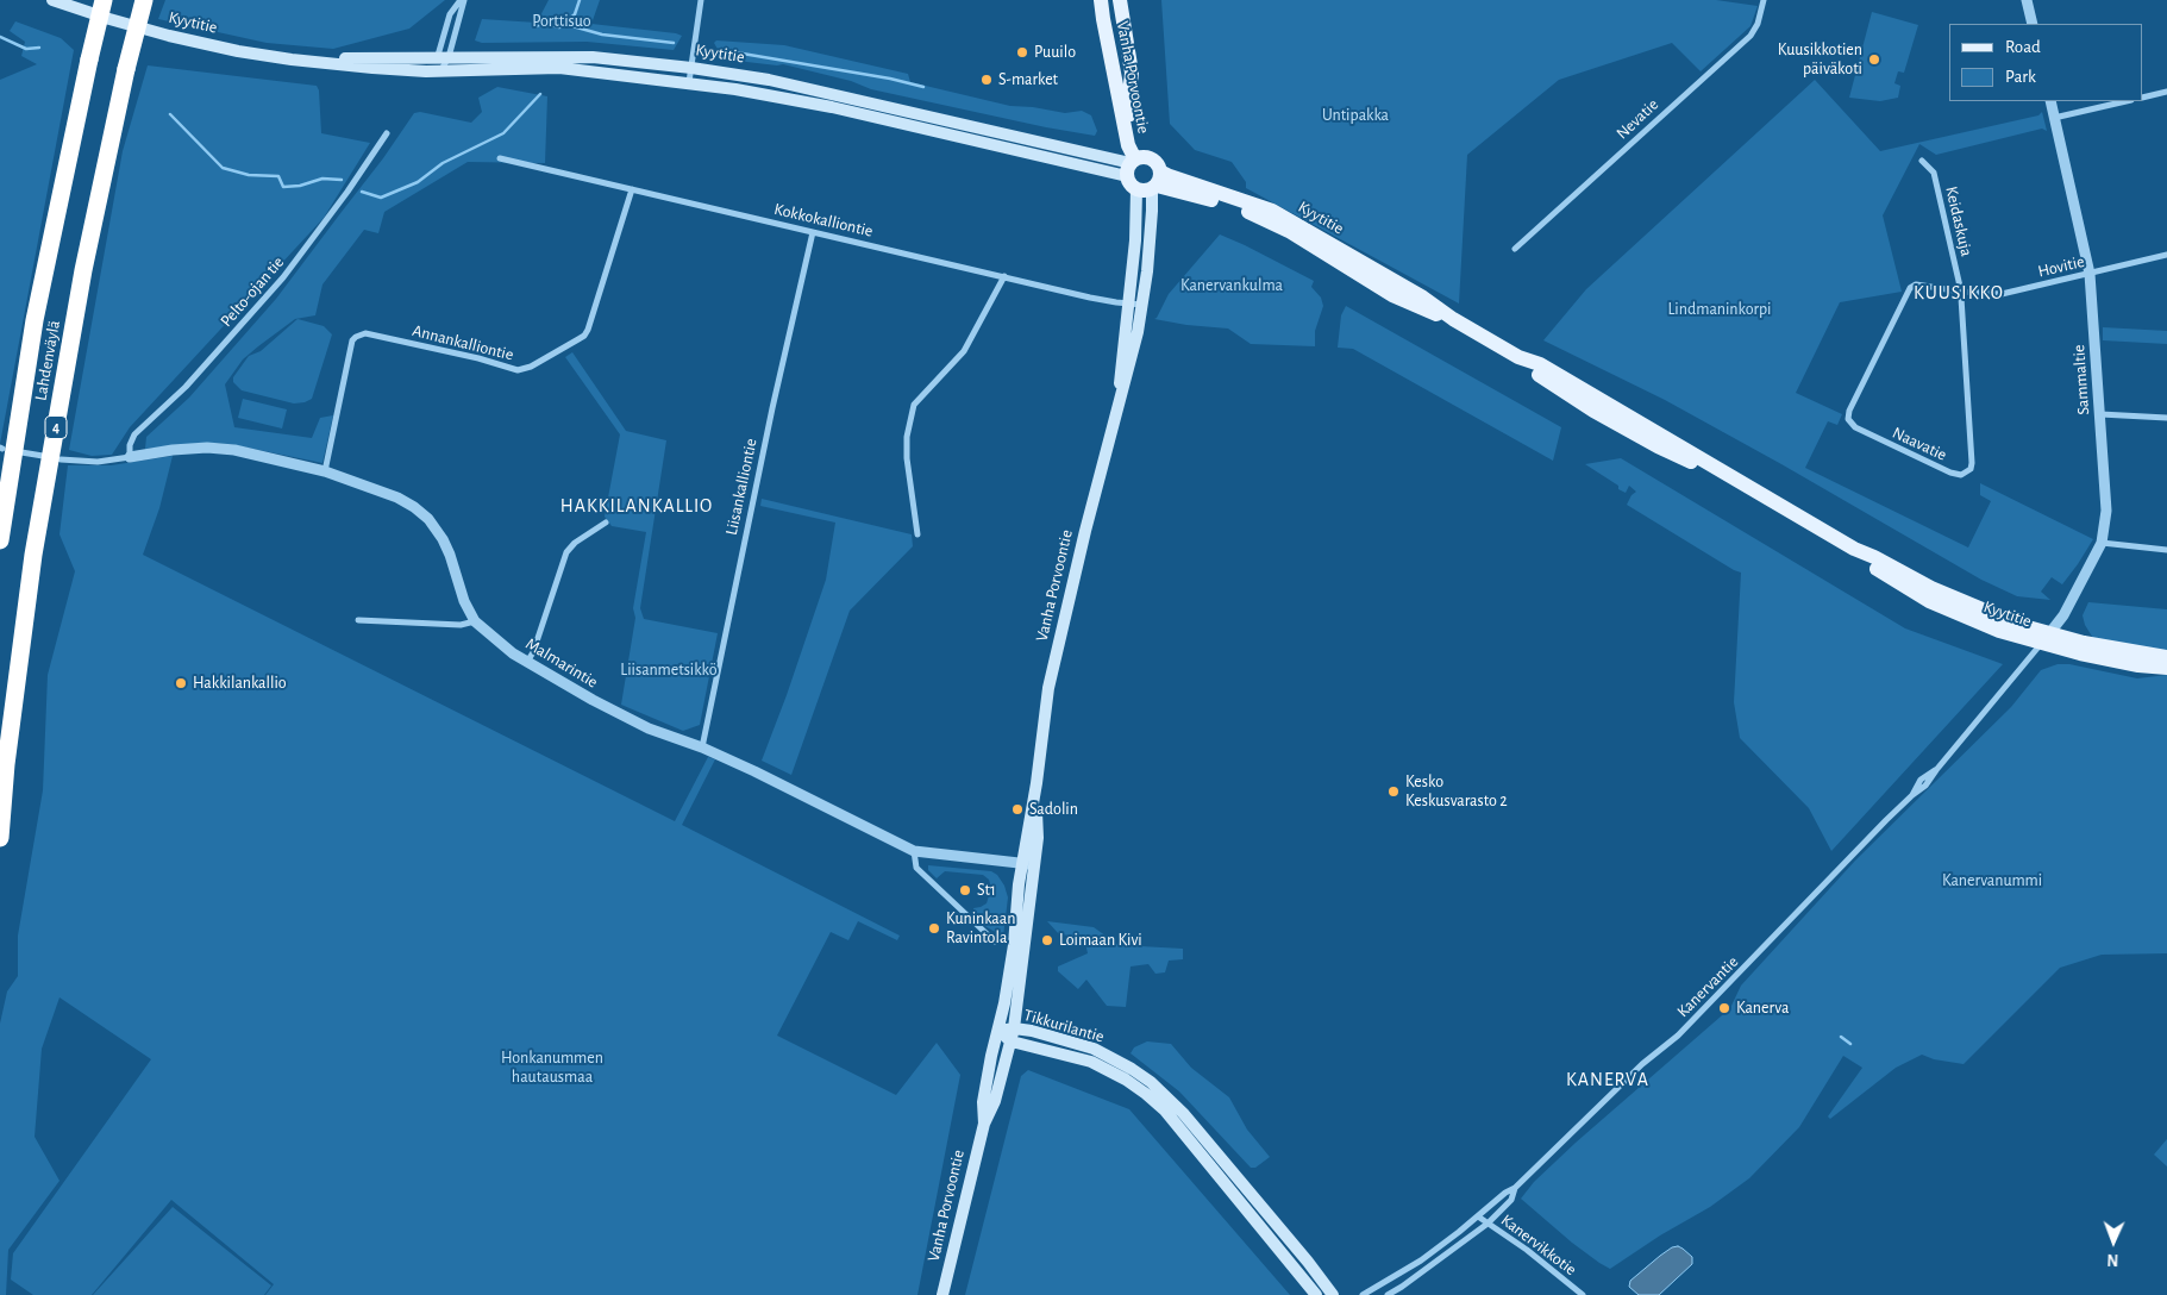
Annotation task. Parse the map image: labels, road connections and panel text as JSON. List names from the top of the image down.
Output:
{
  "streets": {
    "highway": ["Lahdenväylä", "4"],
    "main road": ["Kyytitie", "Vanha Porvoontie", "Tikkurilantie"],
    "street": [
      "Nevatie",
      "Kokkokalliontie",
      "Keidaskuja",
      "Hovitie",
      "Pelto-ojan tie",
      "Annankalliontie",
      "Sammaltie",
      "Naavatie",
      "Liisankalliontie",
      "Malmarintie",
      "Kanervantie",
      "Kanervikkotie"
    ]
  },
  "crossings": [
    ["Kyytitie", "Vanha Porvoontie"],
    ["Kyytitie", "Sammaltie"],
    ["Kyytitie", "Kanervantie"],
    ["Vanha Porvoontie", "Kokkokalliontie"],
    ["Vanha Porvoontie", "Malmarintie"],
    ["Vanha Porvoontie", "Tikkurilantie"],
    ["Kokkokalliontie", "Annankalliontie"],
    ["Kokkokalliontie", "Liisankalliontie"],
    ["Keidaskuja", "Hovitie"],
    ["Keidaskuja", "Naavatie"],
    ["Hovitie", "Sammaltie"],
    ["Hovitie", "Naavatie"],
    ["Pelto-ojan tie", "Malmarintie"],
    ["Annankalliontie", "Malmarintie"],
    ["Sammaltie", "Kanervantie"],
    ["Liisankalliontie", "Malmarintie"],
    ["Kanervantie", "Kanervikkotie"]
  ],
  "districts": ["KUUSIKKO", "HAKKILANKALLIO", "KANERVA"],
  "parks": [
    "Porttisuo",
    "Untipakka",
    "Kanervankulma",
    "Lindmaninkorpi",
    "Liisanmetsikkö",
    "Kanervanummi",
    "Honkanummen hautausmaa"
  ],
  "places": [
    "Puuilo",
    "Kuusikkotien päiväkoti",
    "S-market",
    "Hakkilankallio",
    "Kesko Keskusvarasto 2",
    "Sadolin",
    "St1",
    "Kuninkaan Ravintola",
    "Loimaan Kivi",
    "Kanerva"
  ],
  "legend": ["Road", "Park"],
  "north": "bottom"
}
